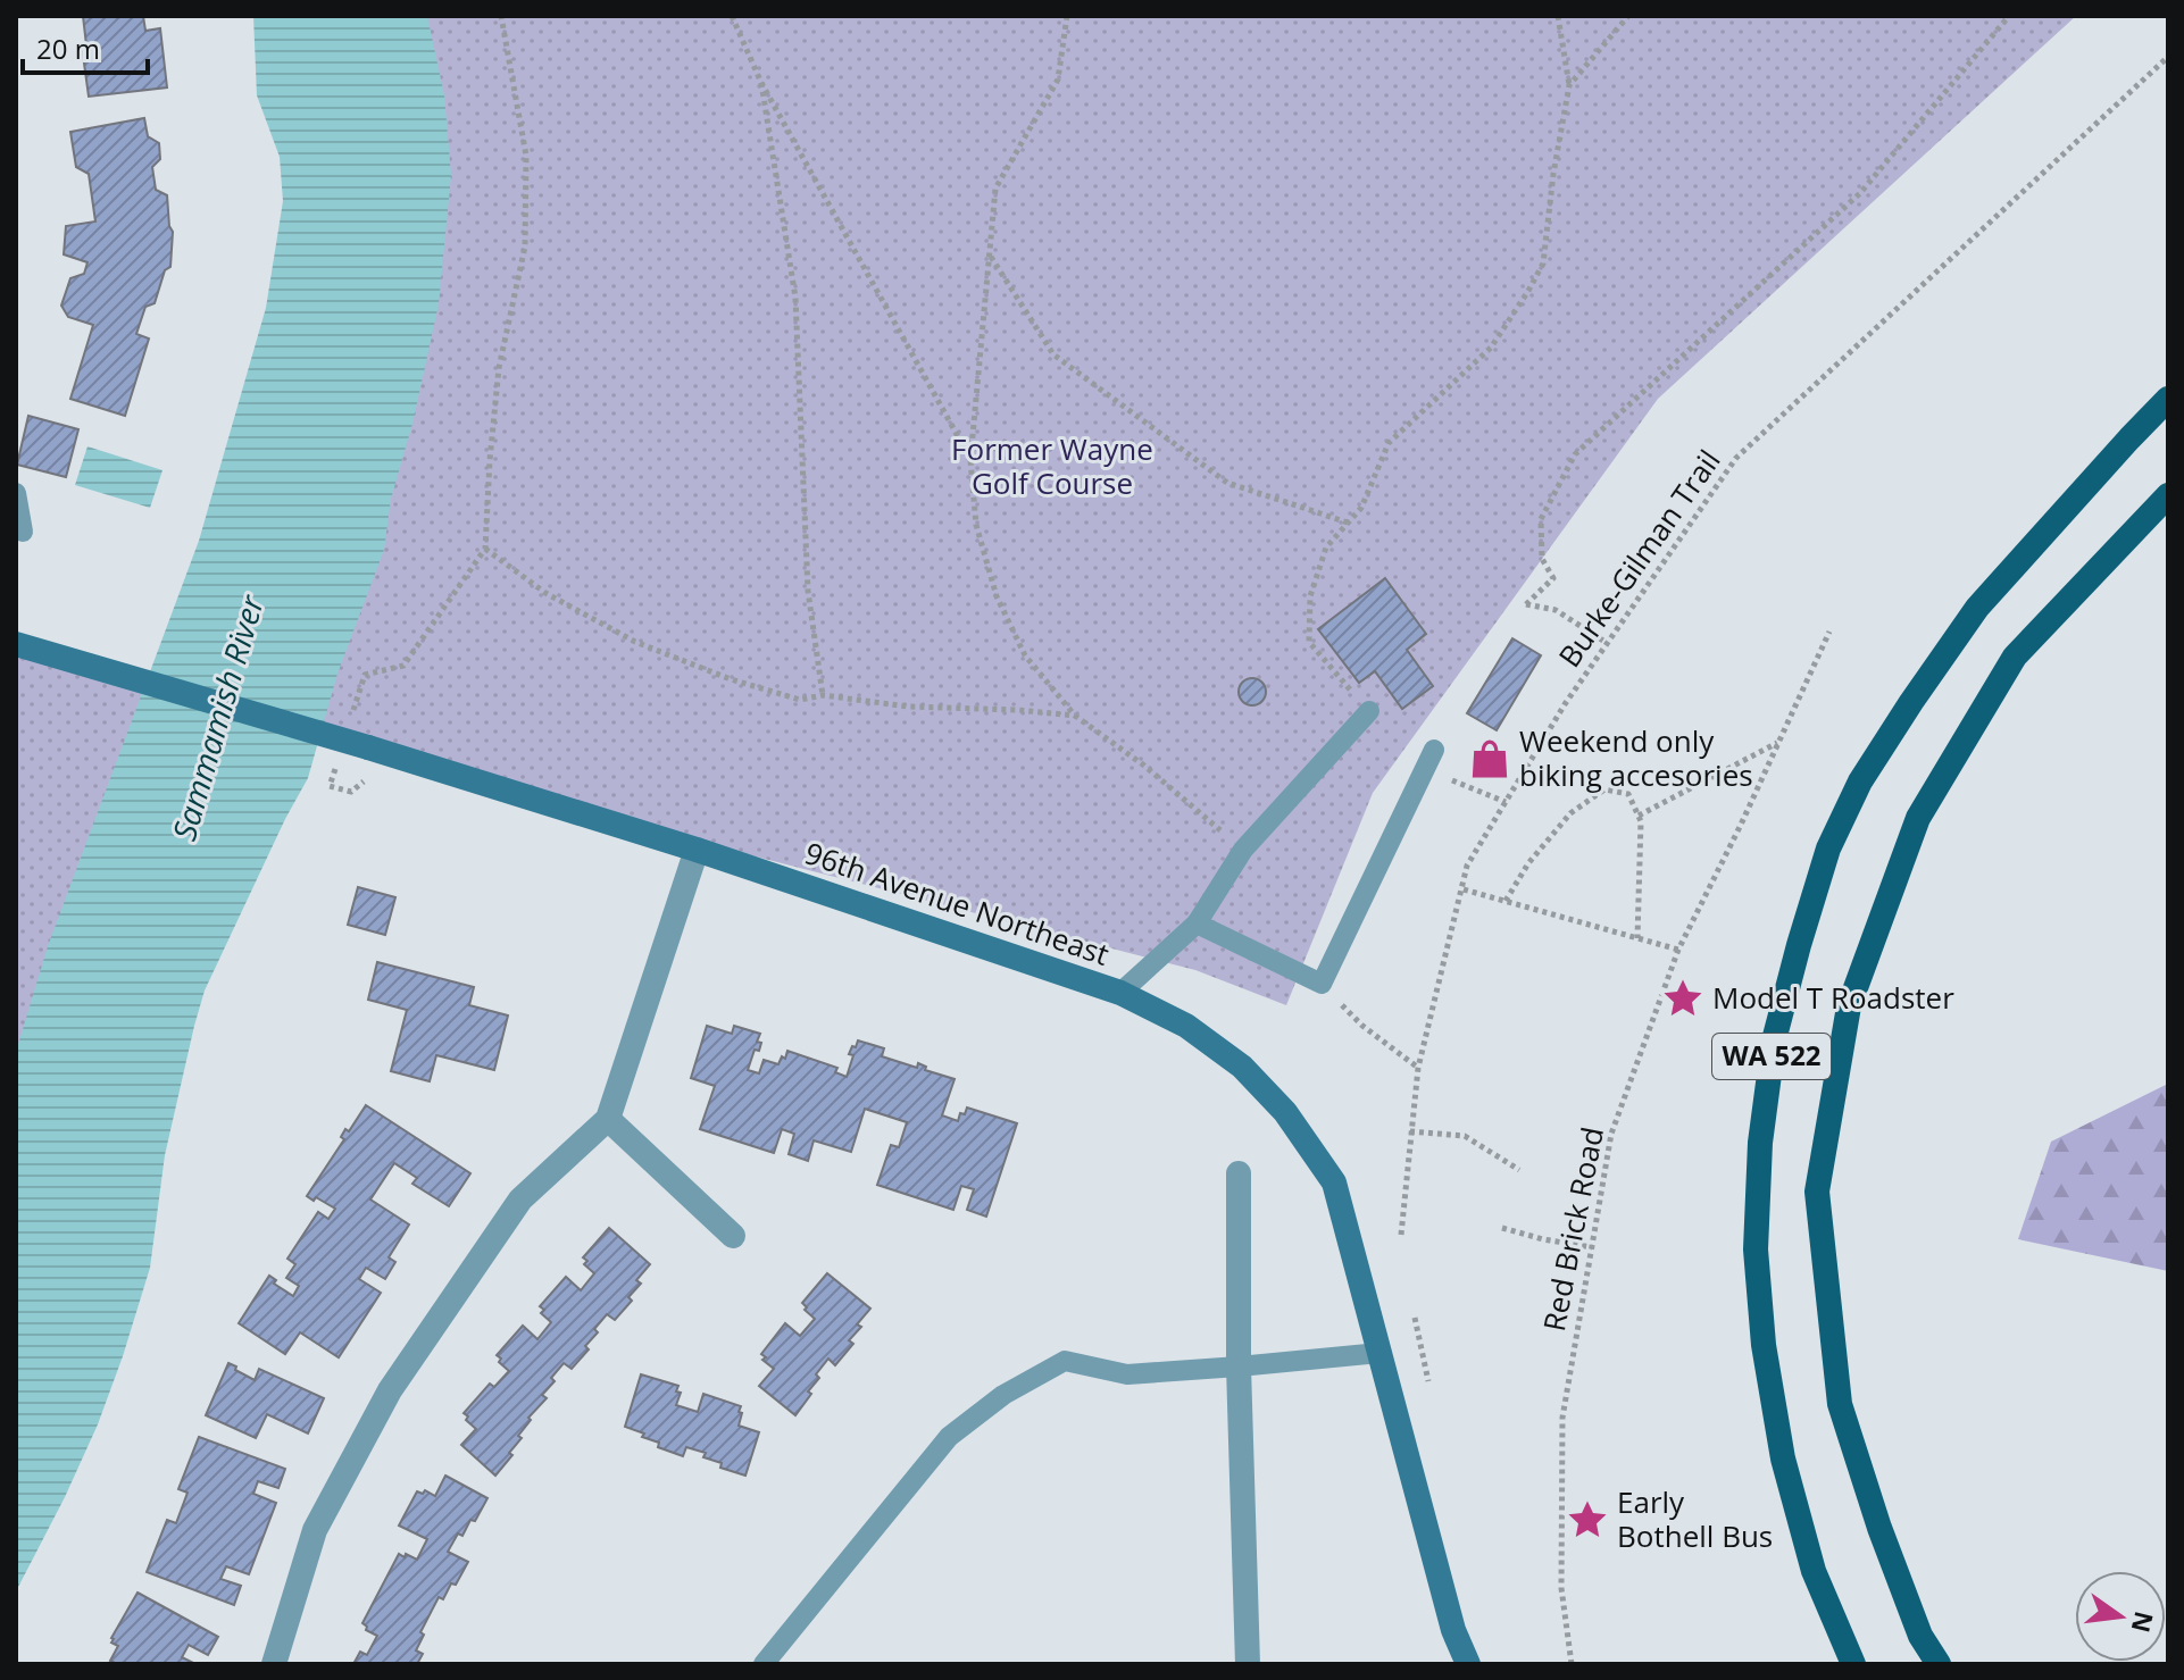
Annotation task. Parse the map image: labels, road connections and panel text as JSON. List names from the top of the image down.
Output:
{
  "streets": {
    "main road": ["96th Avenue Northeast", "WA 522"],
    "path": ["Burke-Gilman Trail", "Red Brick Road"]
  },
  "water": ["Sammamish River"],
  "parks": ["Former Wayne Golf Course"],
  "places": {
    "shop": ["Weekend only biking accesories"],
    "place": ["Model T Roadster", "Early Bothell Bus"]
  },
  "scale_bar": "20 m",
  "north": "right"
}
